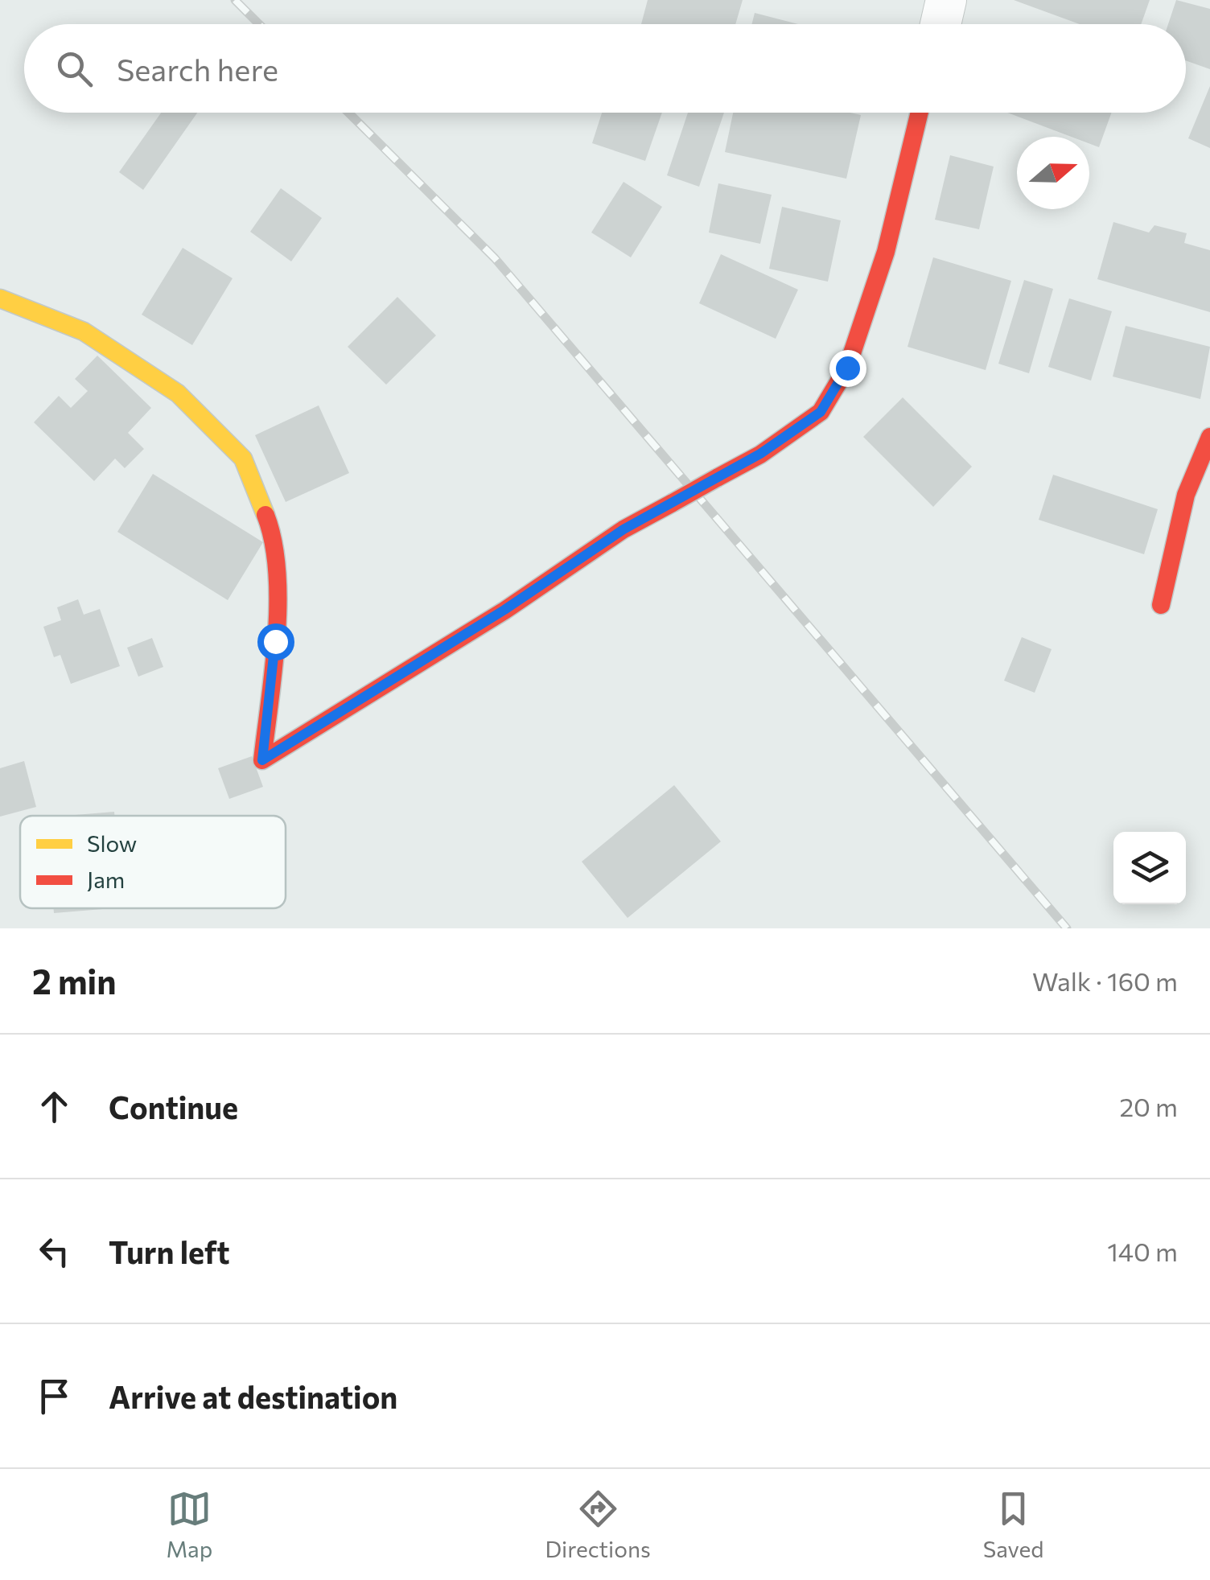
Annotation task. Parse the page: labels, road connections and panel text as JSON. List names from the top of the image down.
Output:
{
  "legend": ["Slow", "Jam"],
  "north": "right",
  "page": {
    "search": "Search here",
    "heading": ["2 min", "Walk · 160 m"],
    "list": [
      ["Continue", "20 m"],
      ["Turn left", "140 m"],
      "Arrive at destination"
    ],
    "nav": ["Map", "Directions", "Saved"]
  }
}
